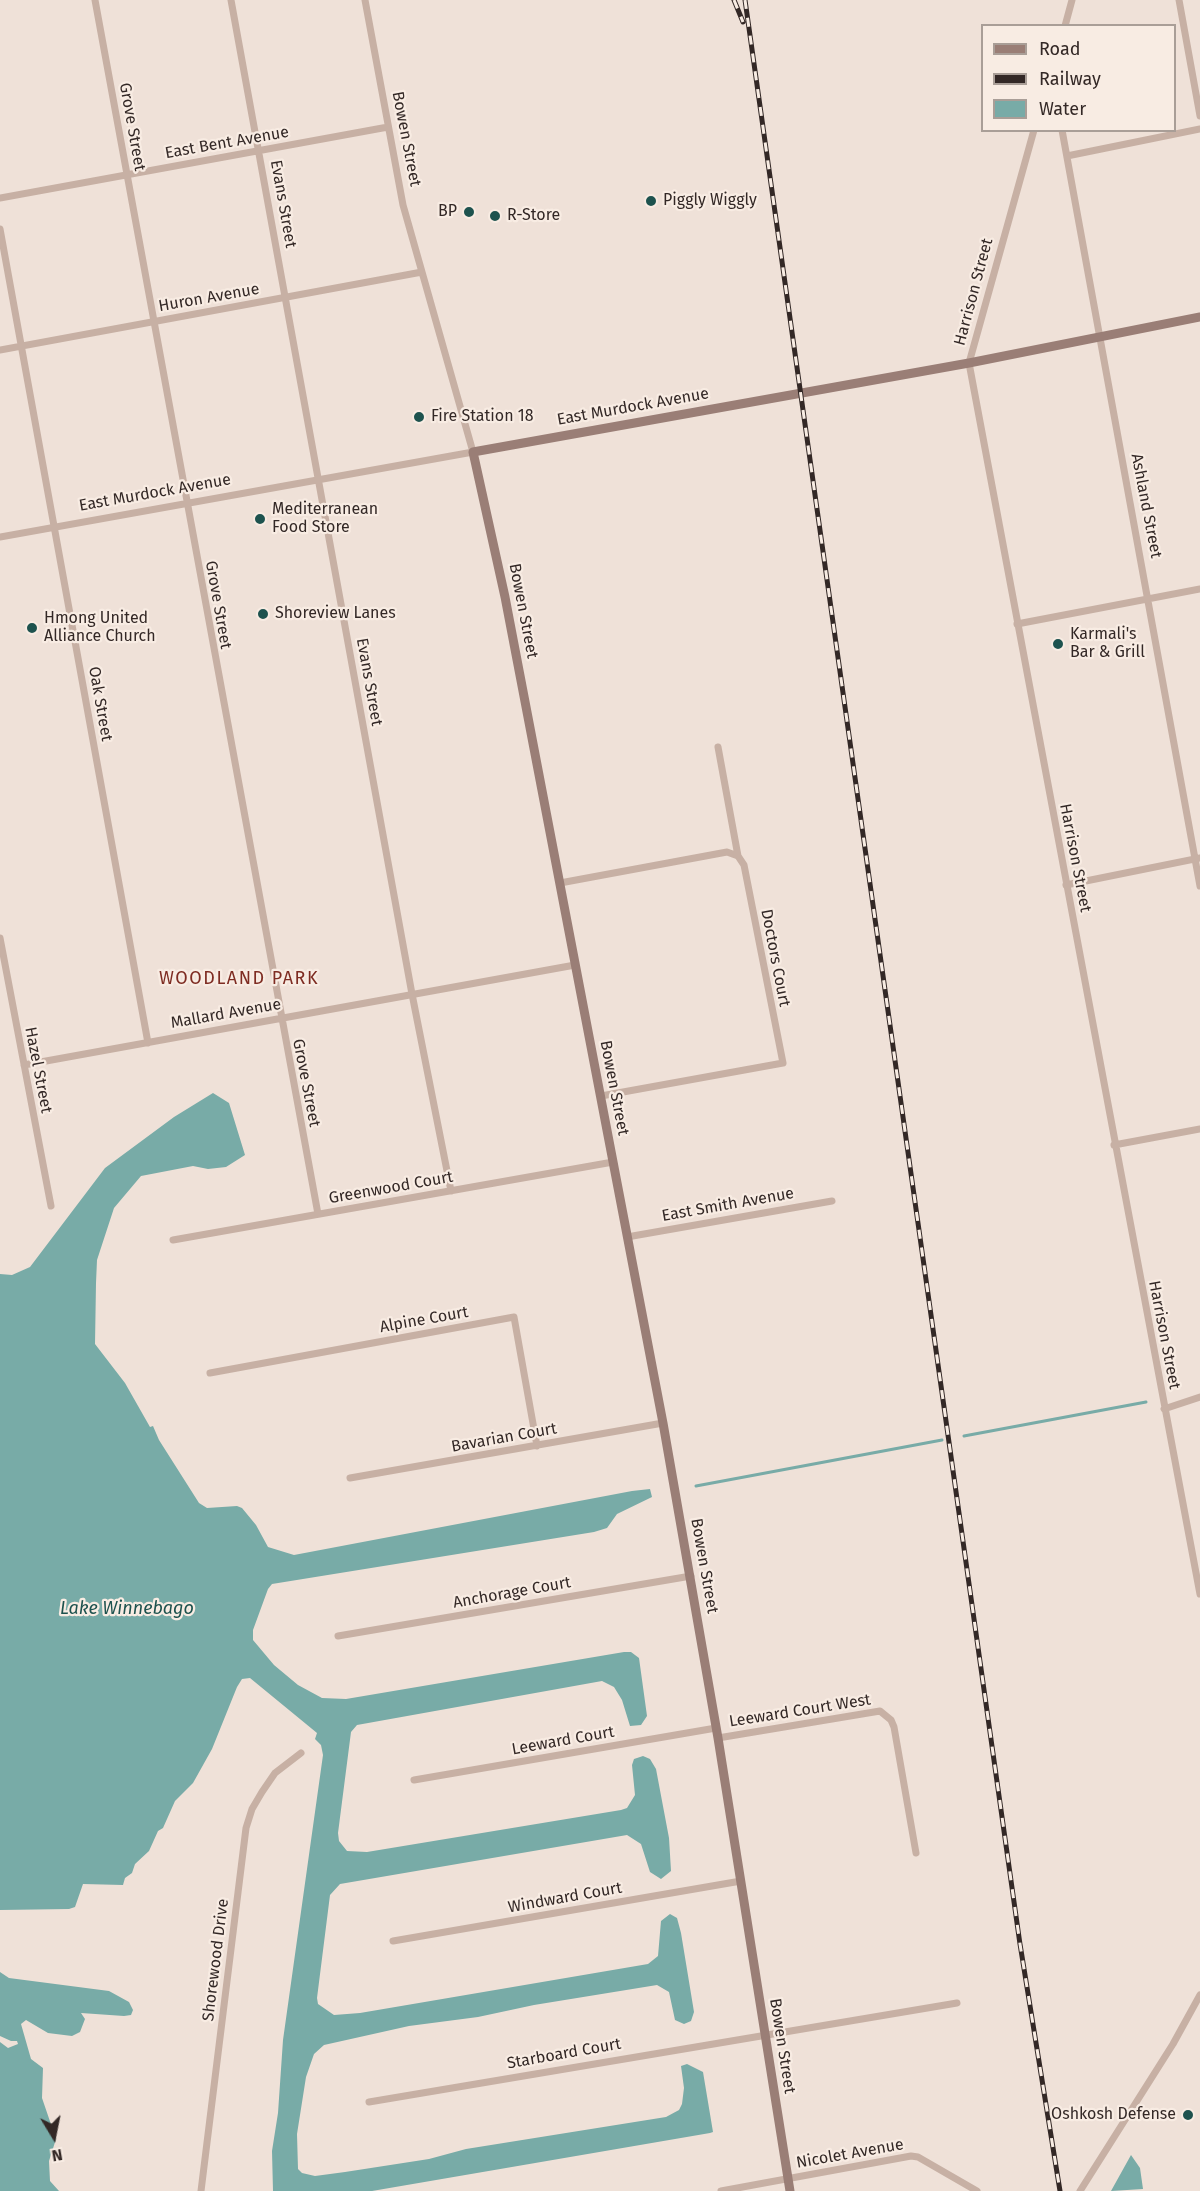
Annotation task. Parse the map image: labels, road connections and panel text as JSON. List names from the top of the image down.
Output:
{
  "streets": {
    "main road": ["Bowen Street", "East Murdock Avenue"],
    "street": [
      "Grove Street",
      "East Bent Avenue",
      "Evans Street",
      "Harrison Street",
      "Huron Avenue",
      "Ashland Street",
      "Oak Street",
      "Doctors Court",
      "Mallard Avenue",
      "Hazel Street",
      "Greenwood Court",
      "East Smith Avenue",
      "Alpine Court",
      "Bavarian Court",
      "Anchorage Court",
      "Leeward Court West",
      "Leeward Court",
      "Windward Court",
      "Shorewood Drive",
      "Starboard Court",
      "Nicolet Avenue"
    ]
  },
  "crossings": [
    ["Grove Street", "East Bent Avenue"],
    ["Grove Street", "Huron Avenue"],
    ["Grove Street", "East Murdock Avenue"],
    ["Grove Street", "Mallard Avenue"],
    ["Grove Street", "Greenwood Court"],
    ["Bowen Street", "East Bent Avenue"],
    ["Bowen Street", "Huron Avenue"],
    ["Bowen Street", "East Murdock Avenue"],
    ["Bowen Street", "Doctors Court"],
    ["Bowen Street", "Mallard Avenue"],
    ["Bowen Street", "Greenwood Court"],
    ["Bowen Street", "East Smith Avenue"],
    ["Bowen Street", "Bavarian Court"],
    ["Bowen Street", "Anchorage Court"],
    ["Bowen Street", "Leeward Court West"],
    ["Bowen Street", "Leeward Court"],
    ["Bowen Street", "Windward Court"],
    ["Bowen Street", "Starboard Court"],
    ["Bowen Street", "Nicolet Avenue"],
    ["East Bent Avenue", "Evans Street"],
    ["Evans Street", "Huron Avenue"],
    ["Evans Street", "East Murdock Avenue"],
    ["Evans Street", "Mallard Avenue"],
    ["Evans Street", "Greenwood Court"],
    ["Harrison Street", "East Murdock Avenue"],
    ["Huron Avenue", "Oak Street"],
    ["East Murdock Avenue", "Ashland Street"],
    ["East Murdock Avenue", "Oak Street"],
    ["Oak Street", "Mallard Avenue"],
    ["Mallard Avenue", "Hazel Street"],
    ["Alpine Court", "Bavarian Court"],
    ["Leeward Court West", "Leeward Court"]
  ],
  "districts": ["WOODLAND PARK"],
  "water": ["Lake Winnebago"],
  "places": [
    "Piggly Wiggly",
    "BP",
    "R-Store",
    "Fire Station 18",
    "Mediterranean Food Store",
    "Shoreview Lanes",
    "Hmong United Alliance Church",
    "Karmali's Bar & Grill",
    "Oshkosh Defense"
  ],
  "legend": ["Road", "Railway", "Water"],
  "north": "bottom"
}
